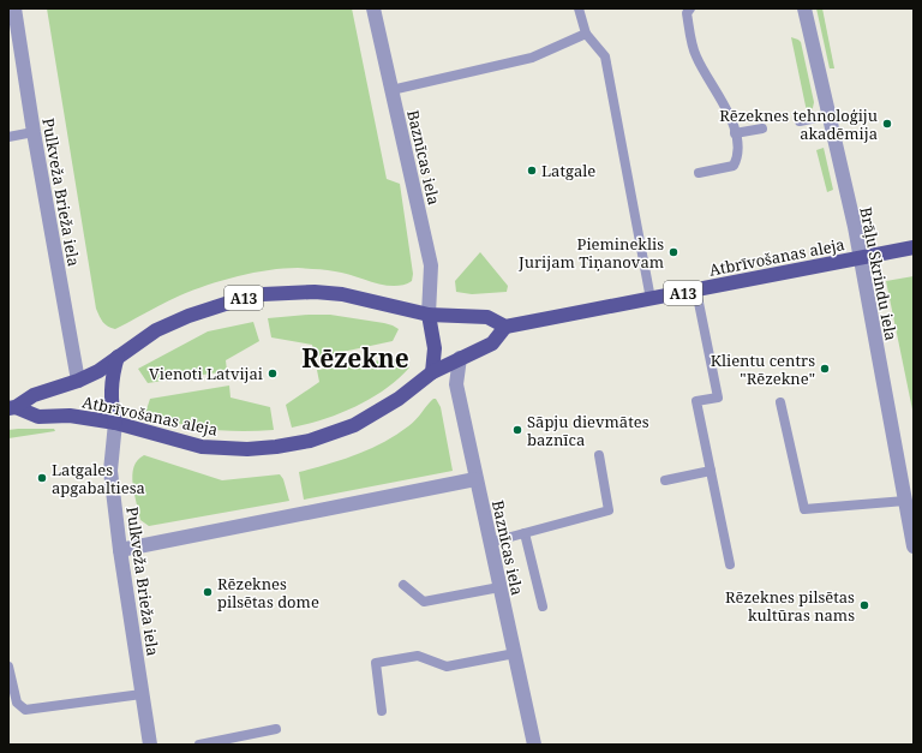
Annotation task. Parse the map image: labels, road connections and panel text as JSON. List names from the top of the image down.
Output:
{
  "streets": {
    "main road": ["Atbrīvošanas aleja", "A13"],
    "street": ["Baznīcas iela", "Pulkveža Brieža iela", "Brāļu Skrindu iela"]
  },
  "crossings": [
    ["Baznīcas iela", "Atbrīvošanas aleja"],
    ["Pulkveža Brieža iela", "Atbrīvošanas aleja"],
    ["Atbrīvošanas aleja", "Brāļu Skrindu iela"]
  ],
  "districts": ["Rēzekne"],
  "places": [
    "Rēzeknes tehnoloģiju akadēmija",
    "Latgale",
    "Piemineklis Jurijam Tiņanovam",
    "Klientu centrs \"Rēzekne\"",
    "Vienoti Latvijai",
    "Sāpju dievmātes baznīca",
    "Latgales apgabaltiesa",
    "Rēzeknes pilsētas dome",
    "Rēzeknes pilsētas kultūras nams"
  ]
}
